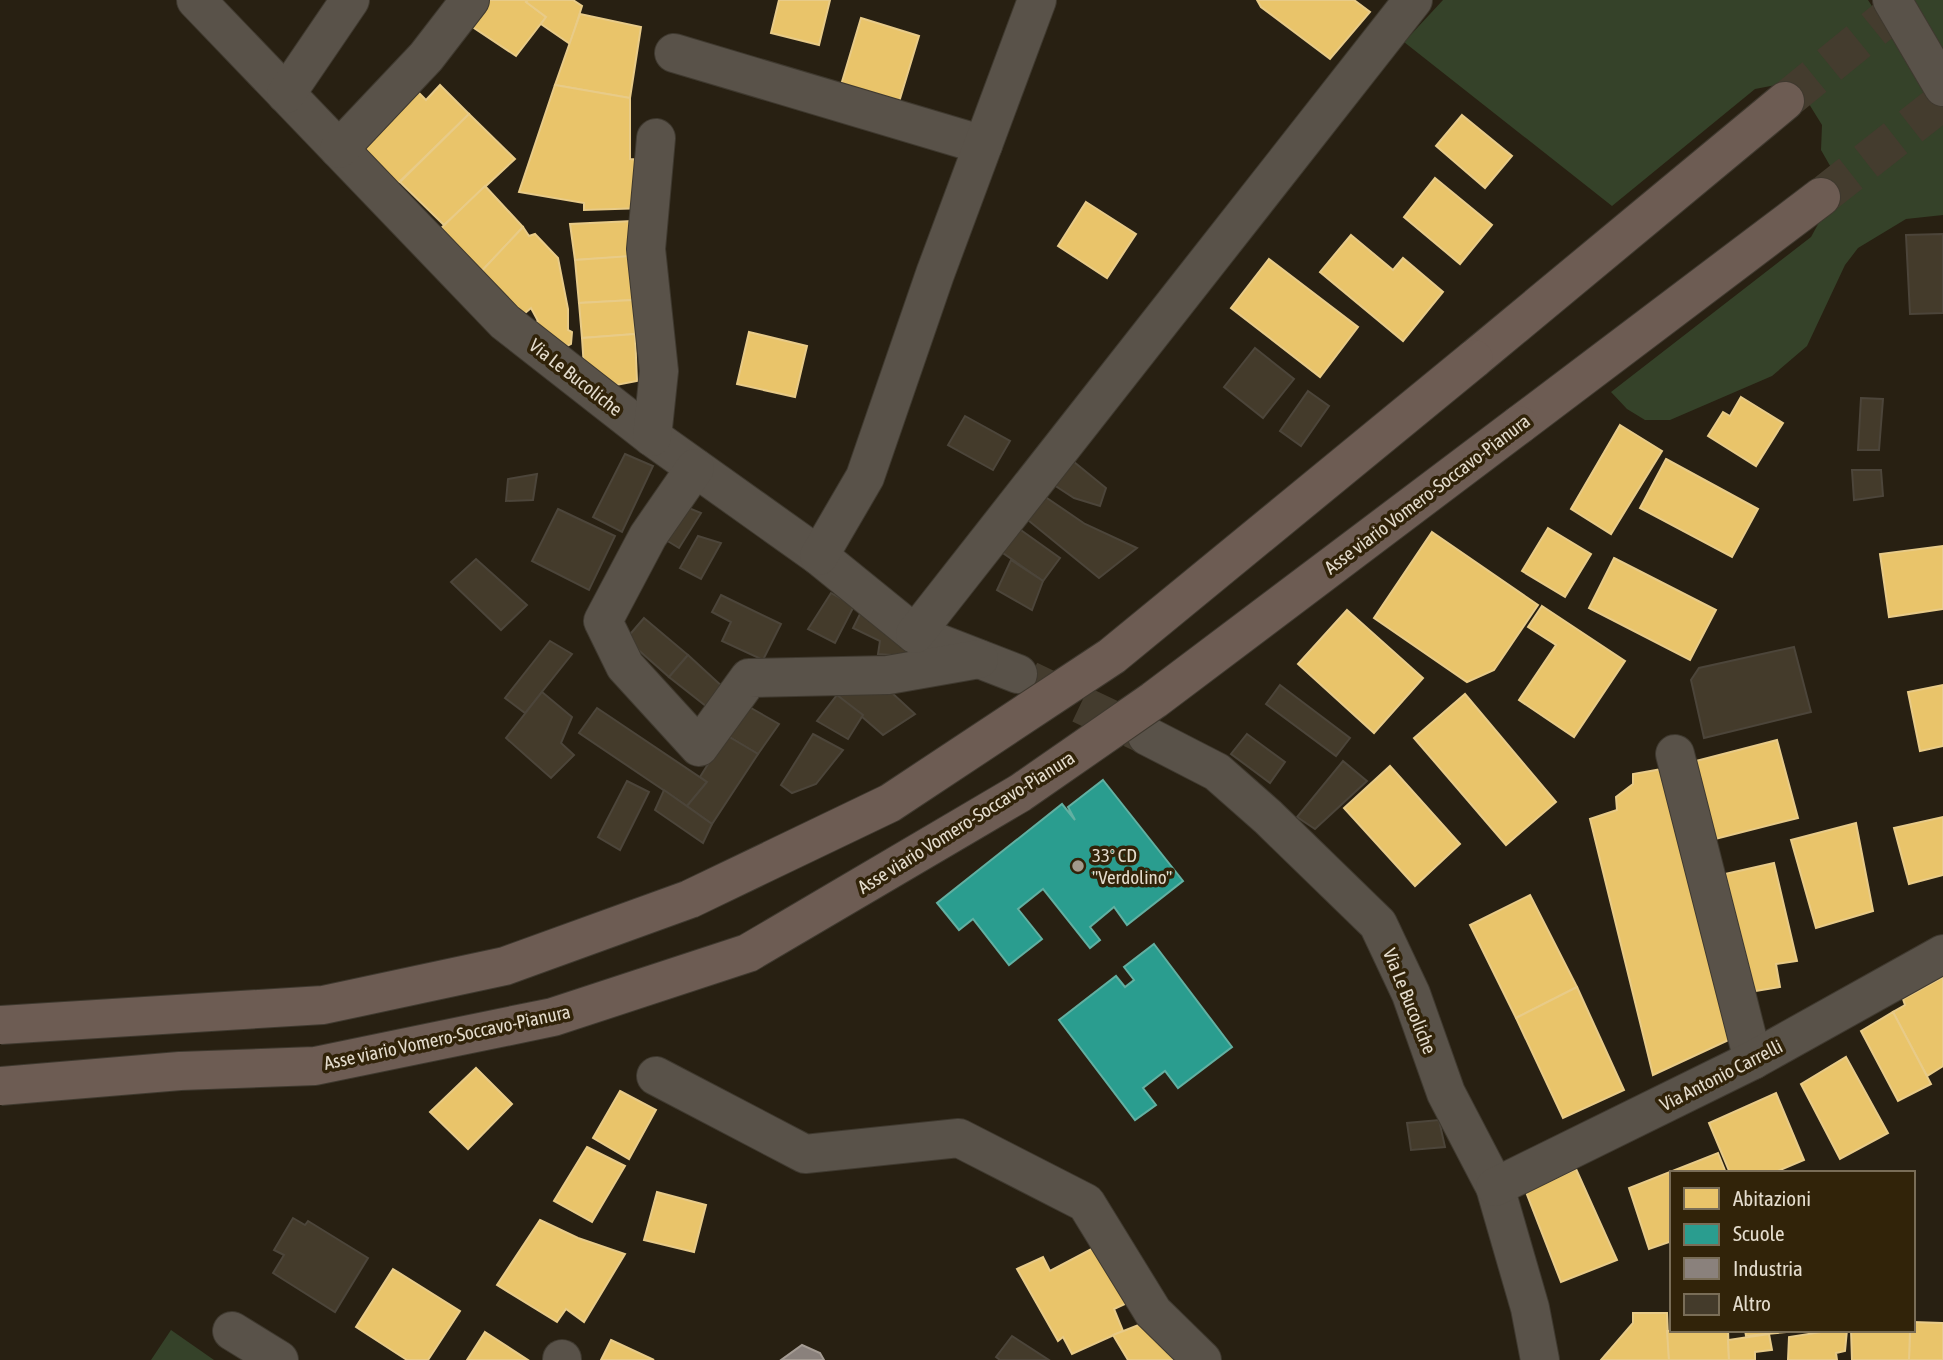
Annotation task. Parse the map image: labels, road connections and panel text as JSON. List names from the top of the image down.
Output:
{
  "streets": {
    "highway": ["Asse viario Vomero-Soccavo-Pianura"],
    "street": ["Via Le Bucoliche", "Via Antonio Carrelli"]
  },
  "crossings": [
    ["Via Le Bucoliche", "Via Antonio Carrelli"]
  ],
  "places": ["33° CD \"Verdolino\""],
  "legend": [
    "Abitazioni",
    "Scuole",
    "Industria",
    "Altro"
  ]
}
